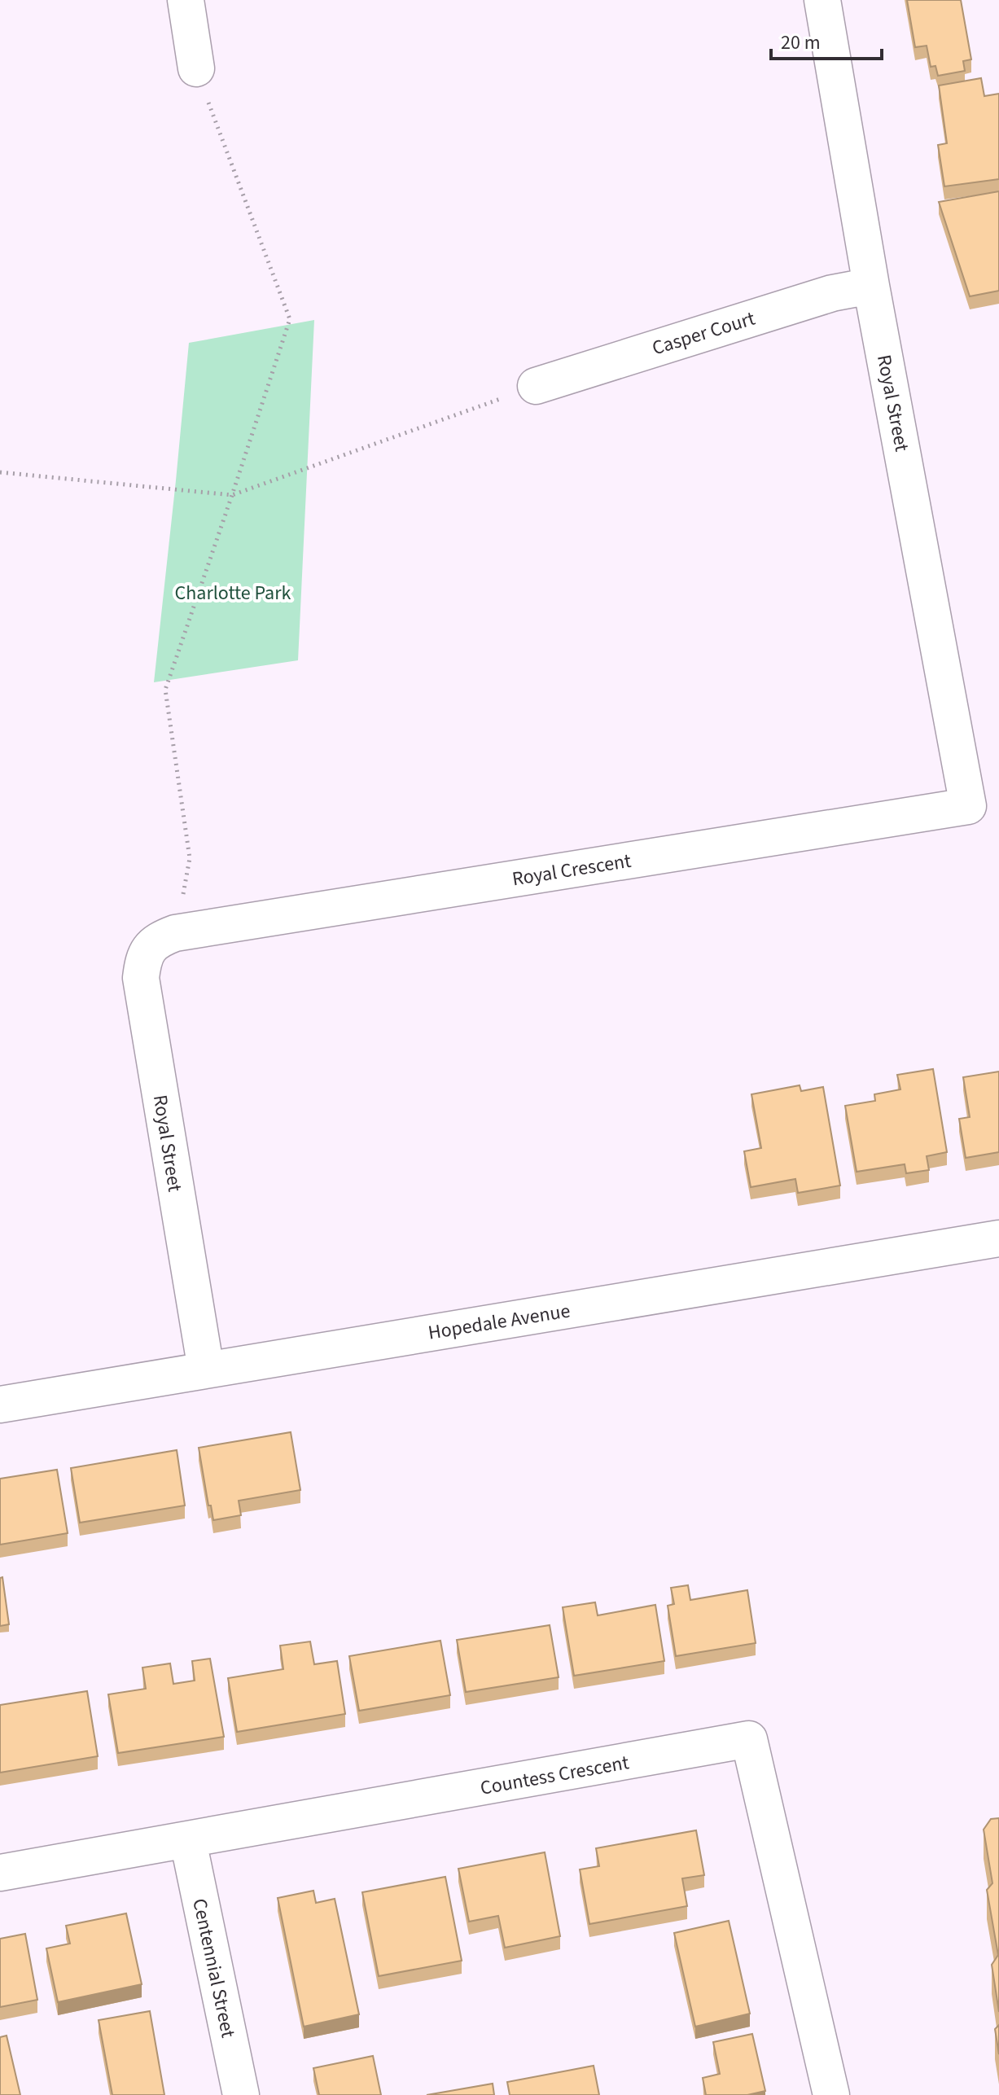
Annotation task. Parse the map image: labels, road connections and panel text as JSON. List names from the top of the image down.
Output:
{
  "streets": {
    "street": [
      "Casper Court",
      "Royal Street",
      "Royal Crescent",
      "Hopedale Avenue",
      "Countess Crescent",
      "Centennial Street"
    ]
  },
  "crossings": [
    ["Casper Court", "Royal Street"],
    ["Royal Street", "Royal Crescent"],
    ["Royal Street", "Hopedale Avenue"],
    ["Countess Crescent", "Centennial Street"]
  ],
  "parks": ["Charlotte Park"],
  "scale_bar": "20 m"
}
